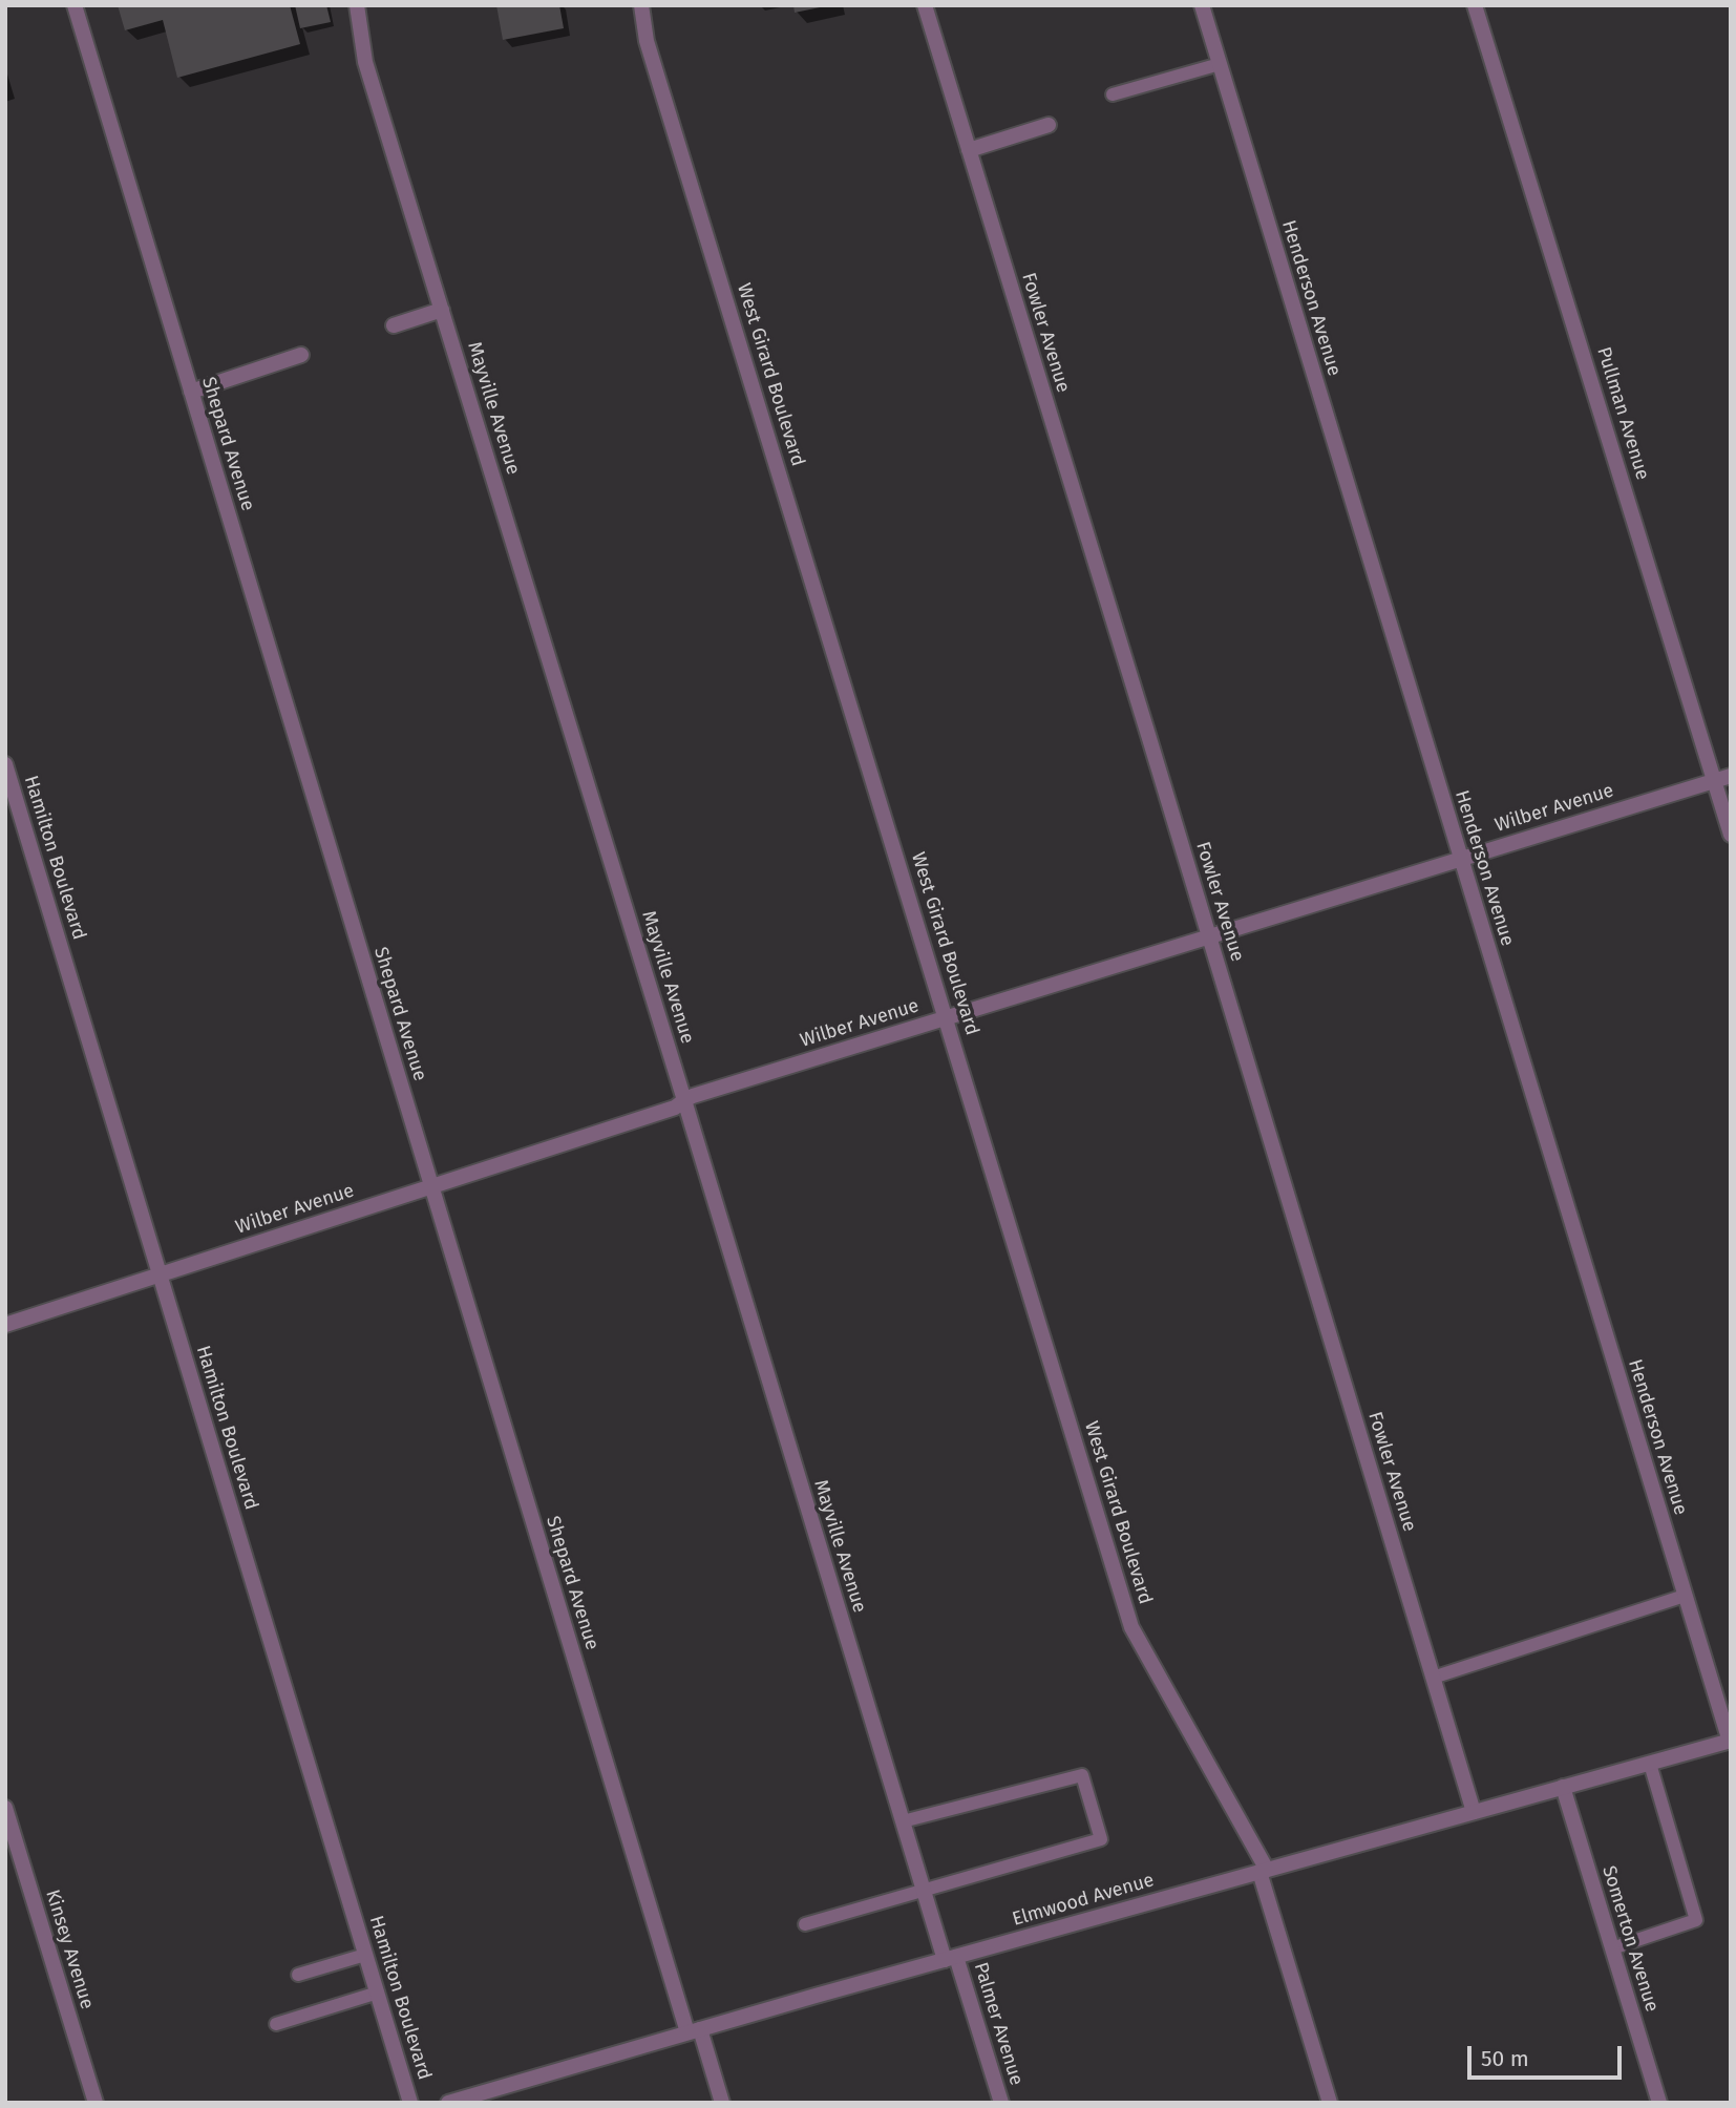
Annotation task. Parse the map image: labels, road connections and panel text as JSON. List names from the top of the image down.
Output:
{
  "streets": {
    "street": [
      "Henderson Avenue",
      "Fowler Avenue",
      "West Girard Boulevard",
      "Mayville Avenue",
      "Pullman Avenue",
      "Shepard Avenue",
      "Wilber Avenue",
      "Hamilton Boulevard",
      "Elmwood Avenue",
      "Somerton Avenue",
      "Kinsey Avenue",
      "Palmer Avenue"
    ]
  },
  "crossings": [
    ["Henderson Avenue", "Wilber Avenue"],
    ["Henderson Avenue", "Elmwood Avenue"],
    ["Fowler Avenue", "Wilber Avenue"],
    ["Fowler Avenue", "Elmwood Avenue"],
    ["West Girard Boulevard", "Wilber Avenue"],
    ["West Girard Boulevard", "Elmwood Avenue"],
    ["Mayville Avenue", "Wilber Avenue"],
    ["Mayville Avenue", "Elmwood Avenue"],
    ["Mayville Avenue", "Palmer Avenue"],
    ["Pullman Avenue", "Wilber Avenue"],
    ["Shepard Avenue", "Wilber Avenue"],
    ["Shepard Avenue", "Elmwood Avenue"],
    ["Wilber Avenue", "Hamilton Boulevard"],
    ["Elmwood Avenue", "Somerton Avenue"],
    ["Elmwood Avenue", "Palmer Avenue"]
  ],
  "scale_bar": "50 m"
}
